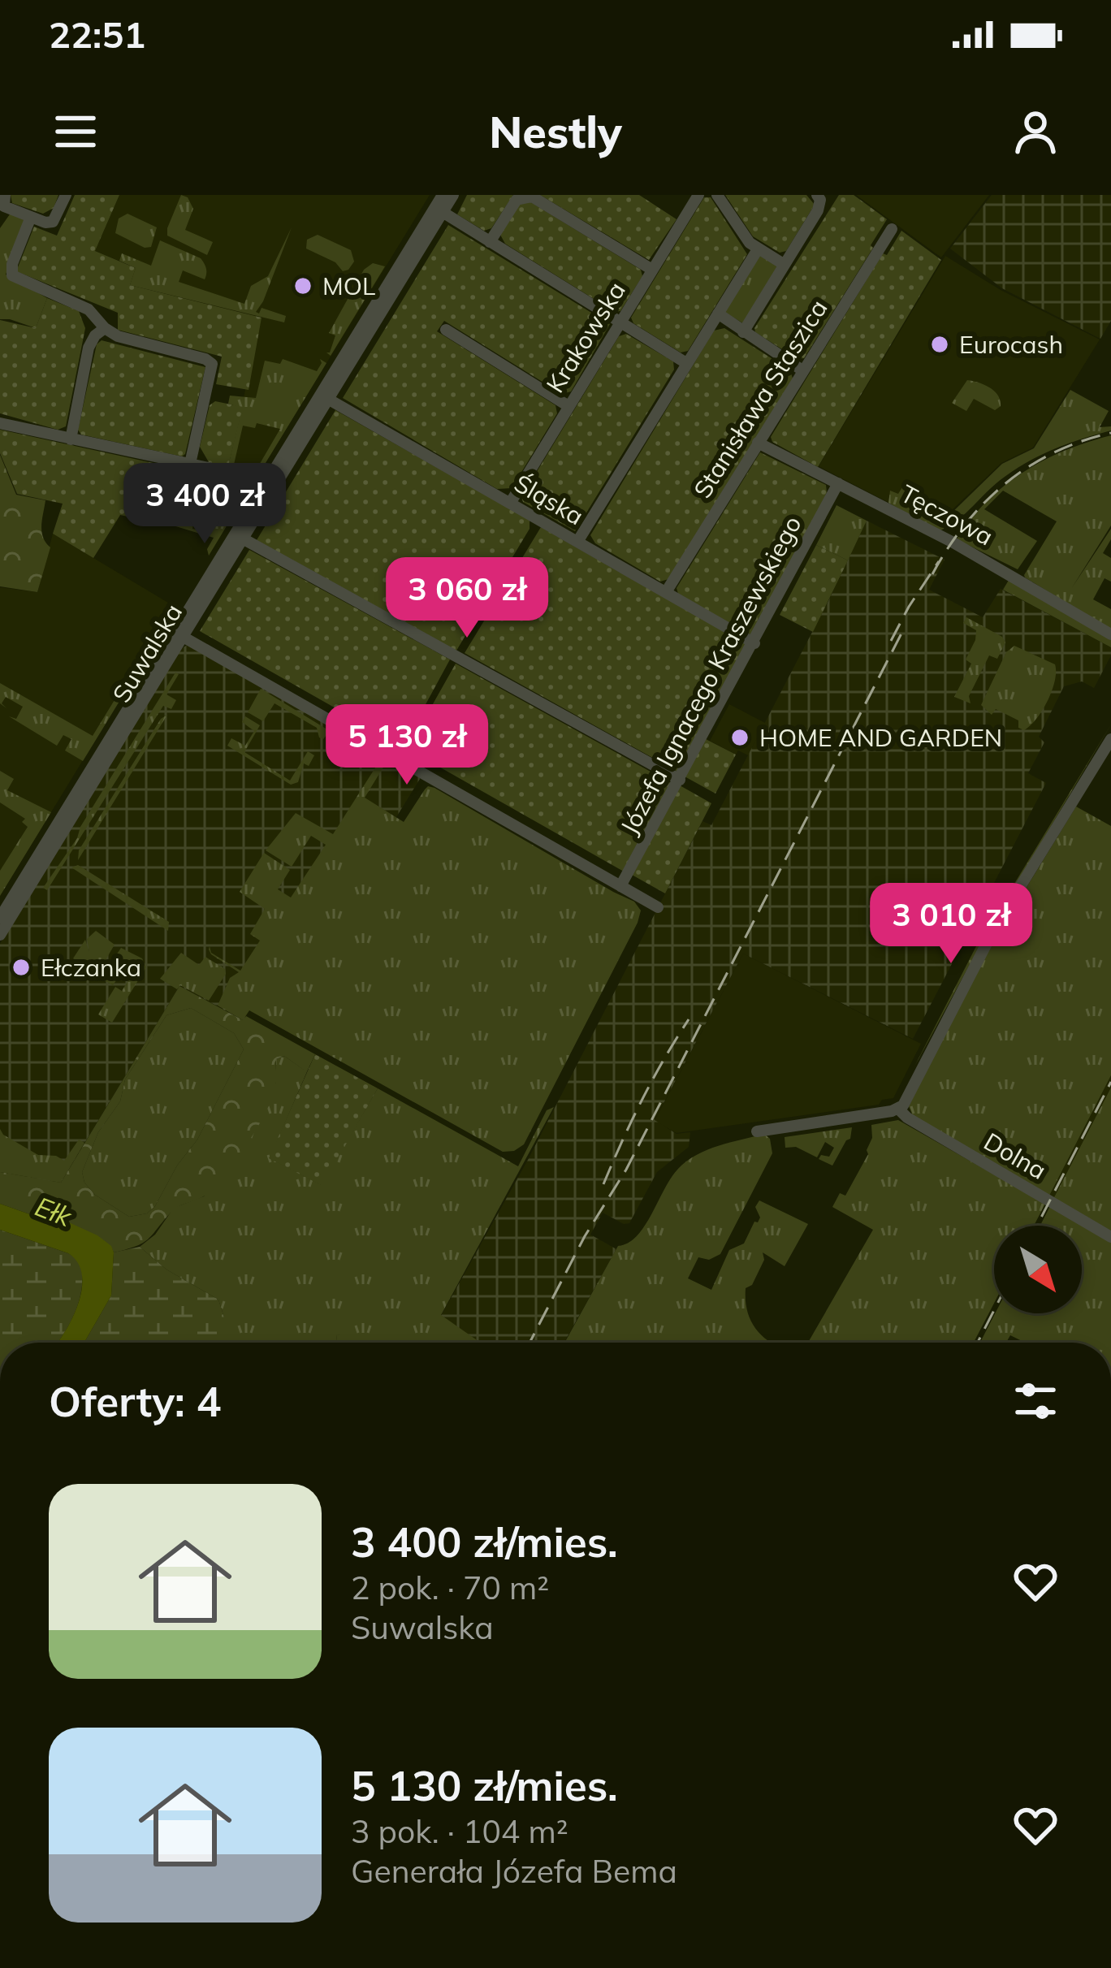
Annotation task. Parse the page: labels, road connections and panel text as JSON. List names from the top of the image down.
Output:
{
  "streets": {
    "street": [
      "Krakowska",
      "Stanisława Staszica",
      "Śląska",
      "Tęczowa",
      "Suwalska",
      "Józefa Ignacego Kraszewskiego",
      "Dolna"
    ]
  },
  "crossings": [
    ["Krakowska", "Śląska"],
    ["Stanisława Staszica", "Śląska"],
    ["Stanisława Staszica", "Tęczowa"],
    ["Śląska", "Suwalska"],
    ["Śląska", "Józefa Ignacego Kraszewskiego"],
    ["Tęczowa", "Józefa Ignacego Kraszewskiego"]
  ],
  "water": ["Ełk"],
  "places": [
    "MOL",
    "Eurocash",
    "HOME AND GARDEN",
    "Ełczanka"
  ],
  "north": "bottom right",
  "page": {
    "status": "22:51",
    "header": "Nestly",
    "price": [
      "3 400 zł",
      "3 060 zł",
      "5 130 zł",
      "3 010 zł"
    ],
    "heading": "Oferty: 4",
    "list": [
      {
        "name": "3 400 zł/mies.",
        "note": "2 pok. · 70 m² · Suwalska"
      },
      {
        "name": "5 130 zł/mies.",
        "note": "3 pok. · 104 m² · Generała Józefa Bema"
      }
    ]
  }
}
